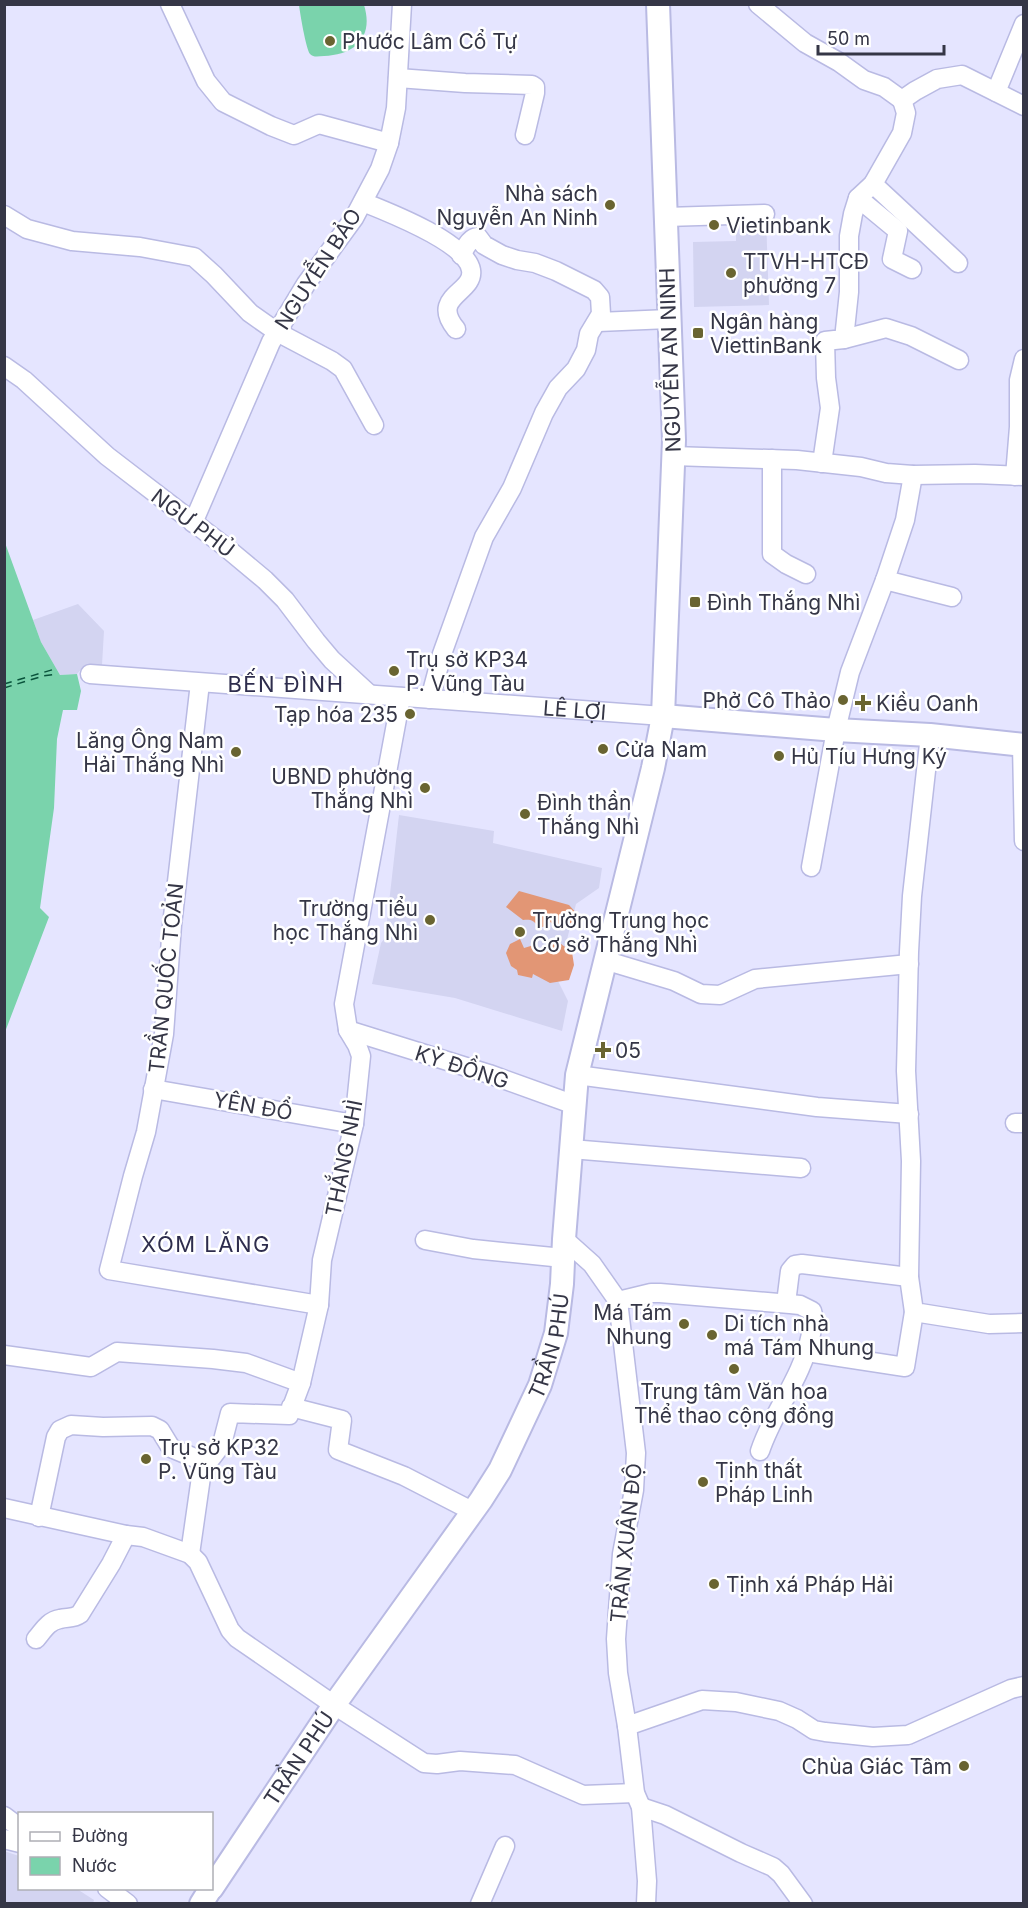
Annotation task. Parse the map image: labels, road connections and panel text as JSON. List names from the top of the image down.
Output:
{
  "streets": {
    "main road": ["NGUYỄN AN NINH", "LÊ LỢI", "TRẦN PHÚ"],
    "street": [
      "NGUYỄN BẢO",
      "NGƯ PHỦ",
      "TRẦN QUỐC TOẢN",
      "KỲ ĐỒNG",
      "YÊN ĐỔ",
      "THẮNG NHÌ",
      "TRẦN XUÂN ĐỘ"
    ]
  },
  "crossings": [
    ["NGUYỄN BẢO", "NGƯ PHỦ"],
    ["NGUYỄN AN NINH", "LÊ LỢI"],
    ["NGUYỄN AN NINH", "TRẦN PHÚ"],
    ["NGƯ PHỦ", "LÊ LỢI"],
    ["LÊ LỢI", "TRẦN QUỐC TOẢN"],
    ["LÊ LỢI", "THẮNG NHÌ"],
    ["LÊ LỢI", "TRẦN PHÚ"],
    ["TRẦN QUỐC TOẢN", "YÊN ĐỔ"],
    ["TRẦN QUỐC TOẢN", "THẮNG NHÌ"],
    ["KỲ ĐỒNG", "THẮNG NHÌ"],
    ["KỲ ĐỒNG", "TRẦN PHÚ"],
    ["YÊN ĐỔ", "THẮNG NHÌ"],
    ["TRẦN PHÚ", "TRẦN XUÂN ĐỘ"]
  ],
  "districts": ["BẾN ĐÌNH", "XÓM LĂNG"],
  "places": {
    "other": [
      "Phước Lâm Cổ Tự",
      "Nhà sách Nguyễn An Ninh",
      "Vietinbank",
      "TTVH-HTCĐ phường 7",
      "Trụ sở KP34 P. Vũng Tàu",
      "Phở Cô Thảo",
      "Tạp hóa 235",
      "Cửa Nam",
      "Lăng Ông Nam Hải Thắng Nhì",
      "Hủ Tíu Hưng Ký",
      "UBND phường Thắng Nhì",
      "Đình thần Thắng Nhì",
      "Trường Tiểu học Thắng Nhì",
      "Trường Trung học Cơ sở Thắng Nhì",
      "Má Tám Nhung",
      "Di tích nhà má Tám Nhung",
      "Trung tâm Văn hoa Thể thao cộng đồng",
      "Trụ sở KP32 P. Vũng Tàu",
      "Tịnh thất Pháp Linh",
      "Tịnh xá Pháp Hải",
      "Chùa Giác Tâm"
    ],
    "transit": ["Ngân hàng ViettinBank", "Đình Thắng Nhì"],
    "health": ["Kiều Oanh", "05"]
  },
  "legend": ["Đường", "Nước"],
  "scale_bar": "50 m"
}
